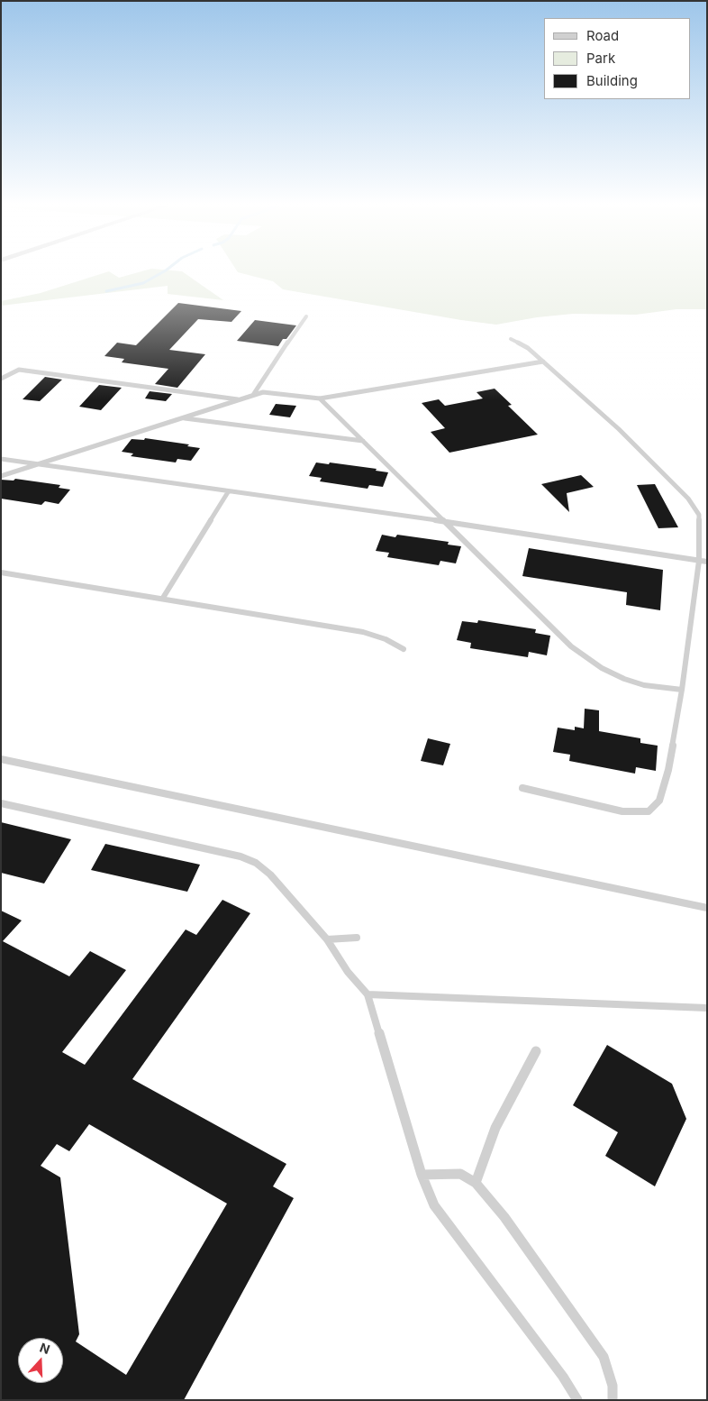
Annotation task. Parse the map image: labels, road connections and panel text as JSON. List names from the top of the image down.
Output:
{
  "legend": ["Road", "Park", "Building"],
  "north": "top"
}
